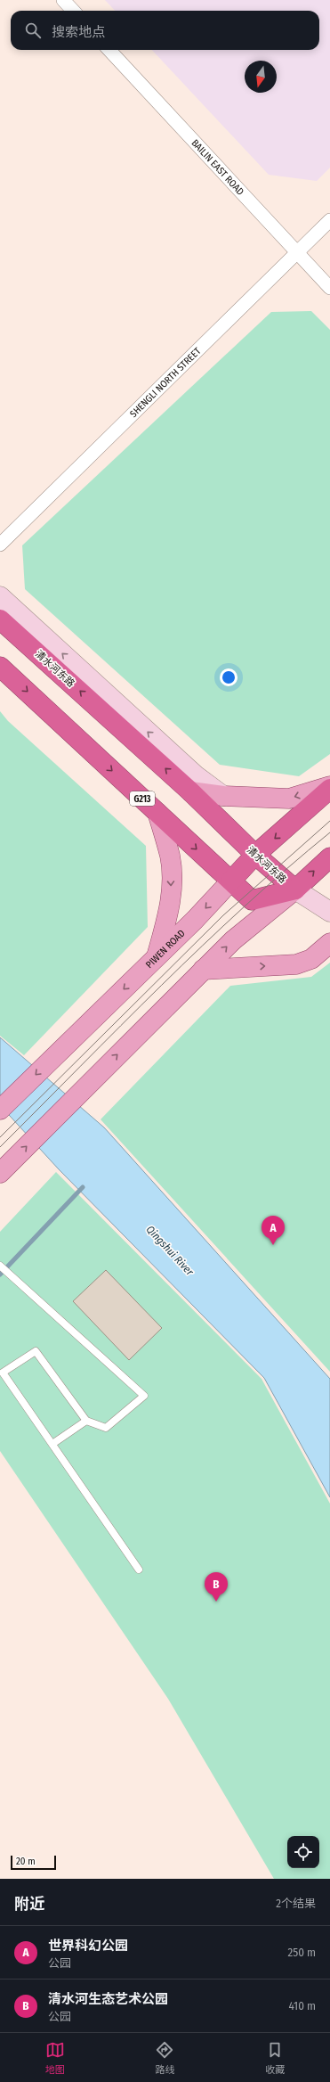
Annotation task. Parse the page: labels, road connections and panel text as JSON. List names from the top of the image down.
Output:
{
  "streets": {
    "highway": ["清水河东路", "G213", "PIWEN ROAD"],
    "street": ["BAILIN EAST ROAD", "SHENGLI NORTH STREET"]
  },
  "crossings": [
    ["BAILIN EAST ROAD", "SHENGLI NORTH STREET"],
    ["清水河东路", "G213"],
    ["清水河东路", "PIWEN ROAD"]
  ],
  "one_way": ["PIWEN ROAD"],
  "water": ["Qingshui River"],
  "scale_bar": "20 m",
  "north": "bottom",
  "page": {
    "search": "搜索地点",
    "pins": ["A", "B"],
    "scale": "20 m",
    "heading": ["附近", "2个结果"],
    "list": [
      {
        "mark": "A",
        "name": "世界科幻公园",
        "note": "公园",
        "value": "250 m"
      },
      {
        "mark": "B",
        "name": "清水河生态艺术公园",
        "note": "公园",
        "value": "410 m"
      }
    ],
    "nav": ["地图", "路线", "收藏"]
  }
}
